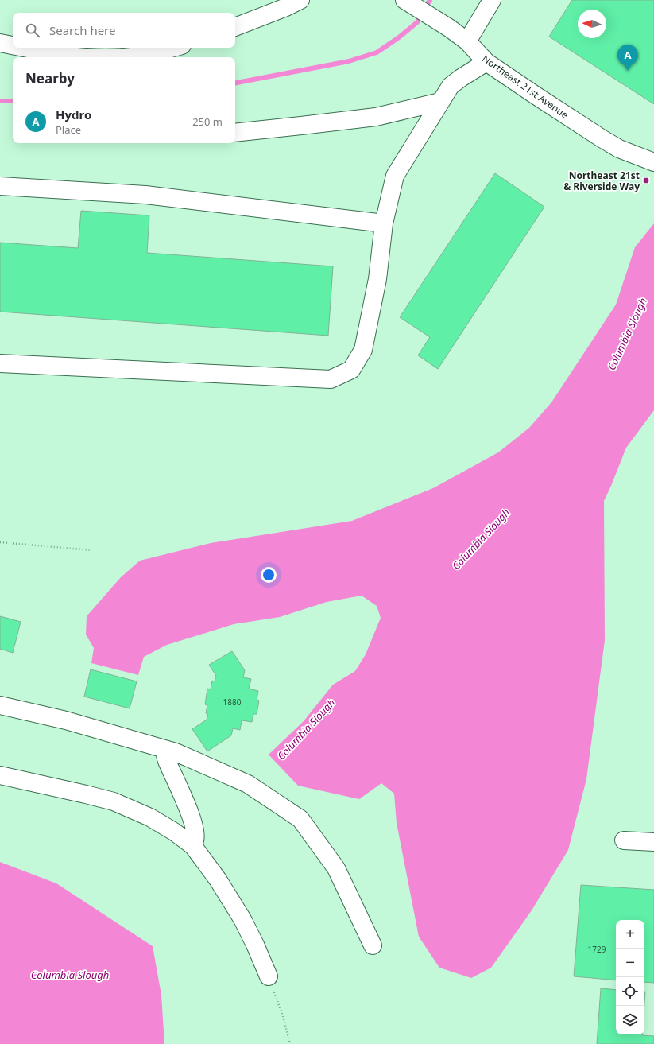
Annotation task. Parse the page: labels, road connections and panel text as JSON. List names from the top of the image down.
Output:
{
  "streets": {
    "street": ["Northeast 21st Avenue"]
  },
  "water": ["Columbia Slough"],
  "places": {
    "transit": ["Northeast 21st & Riverside Way"]
  },
  "house_numbers": ["1880", "1729"],
  "north": "left",
  "page": {
    "search": "Search here",
    "pins": "A",
    "heading": "Nearby",
    "list": [
      {
        "mark": "A",
        "name": "Hydro",
        "note": "Place",
        "value": "250 m"
      }
    ],
    "map_buttons": ["+", "−"]
  }
}
